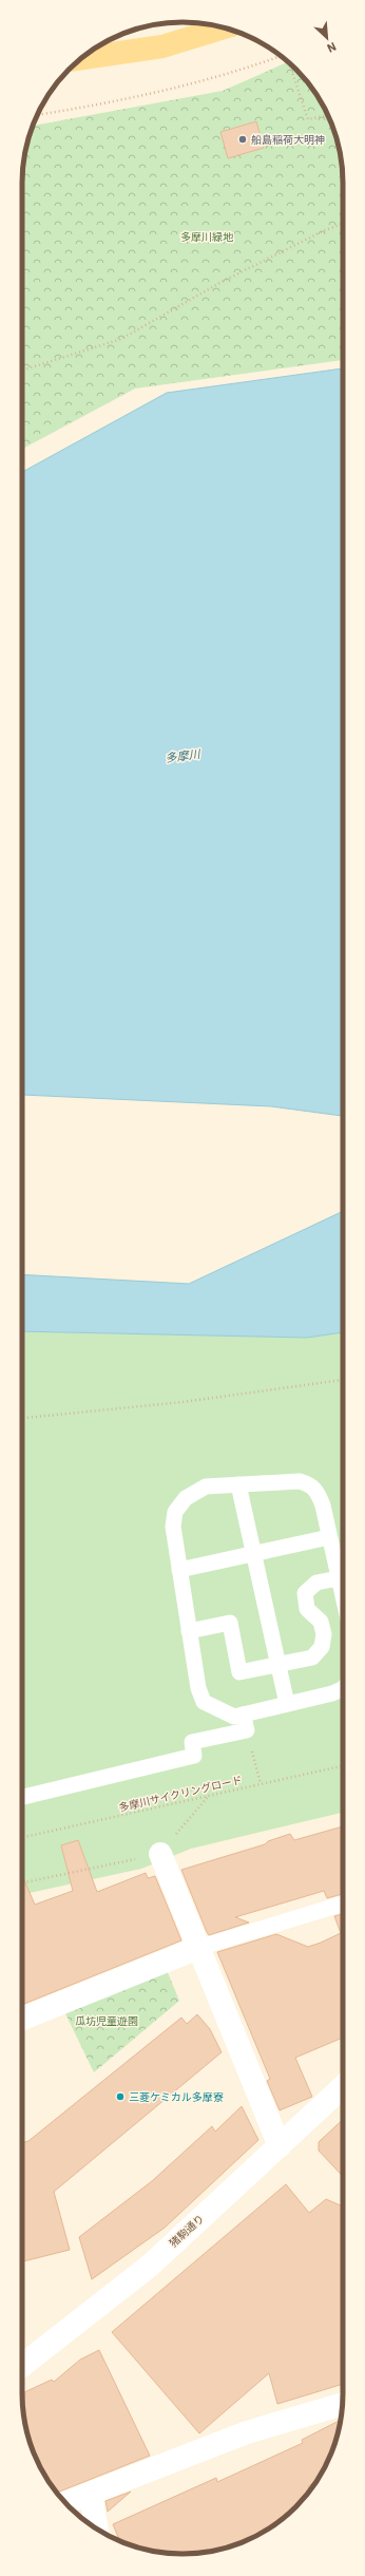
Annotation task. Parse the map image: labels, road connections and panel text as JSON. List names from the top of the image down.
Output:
{
  "streets": {
    "street": ["猪駒通り"],
    "path": ["多摩川サイクリングロード"]
  },
  "water": ["多摩川"],
  "parks": ["多摩川緑地", "瓜坊児童遊園"],
  "places": ["船島稲荷大明神", "三菱ケミカル多摩寮"],
  "north": "bottom right"
}
